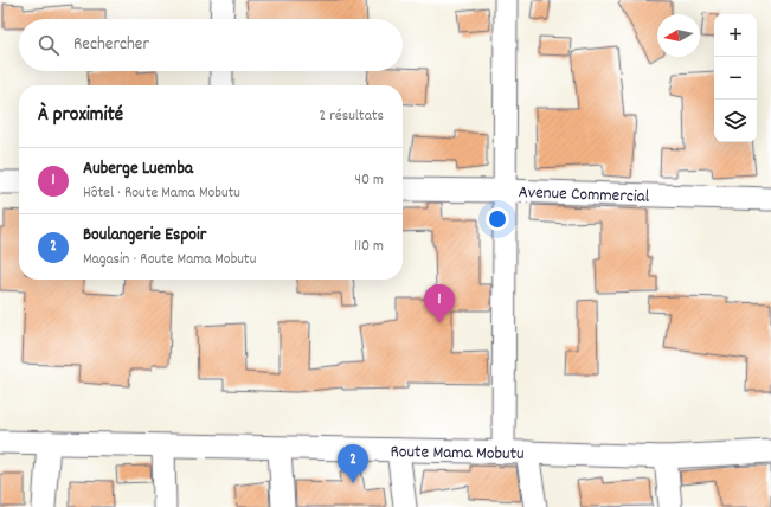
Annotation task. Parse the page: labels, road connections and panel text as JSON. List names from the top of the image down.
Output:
{
  "streets": {
    "street": ["Avenue Commercial", "Route Mama Mobutu"]
  },
  "north": "left",
  "page": {
    "map_buttons": ["+", "−"],
    "search": "Rechercher",
    "heading": ["À proximité", "2 résultats"],
    "list": [
      {
        "mark": "1",
        "name": "Auberge Luemba",
        "note": "Hôtel · Route Mama Mobutu",
        "value": "40 m"
      },
      {
        "mark": "2",
        "name": "Boulangerie Espoir",
        "note": "Magasin · Route Mama Mobutu",
        "value": "110 m"
      }
    ],
    "pins": ["1", "2"]
  }
}
